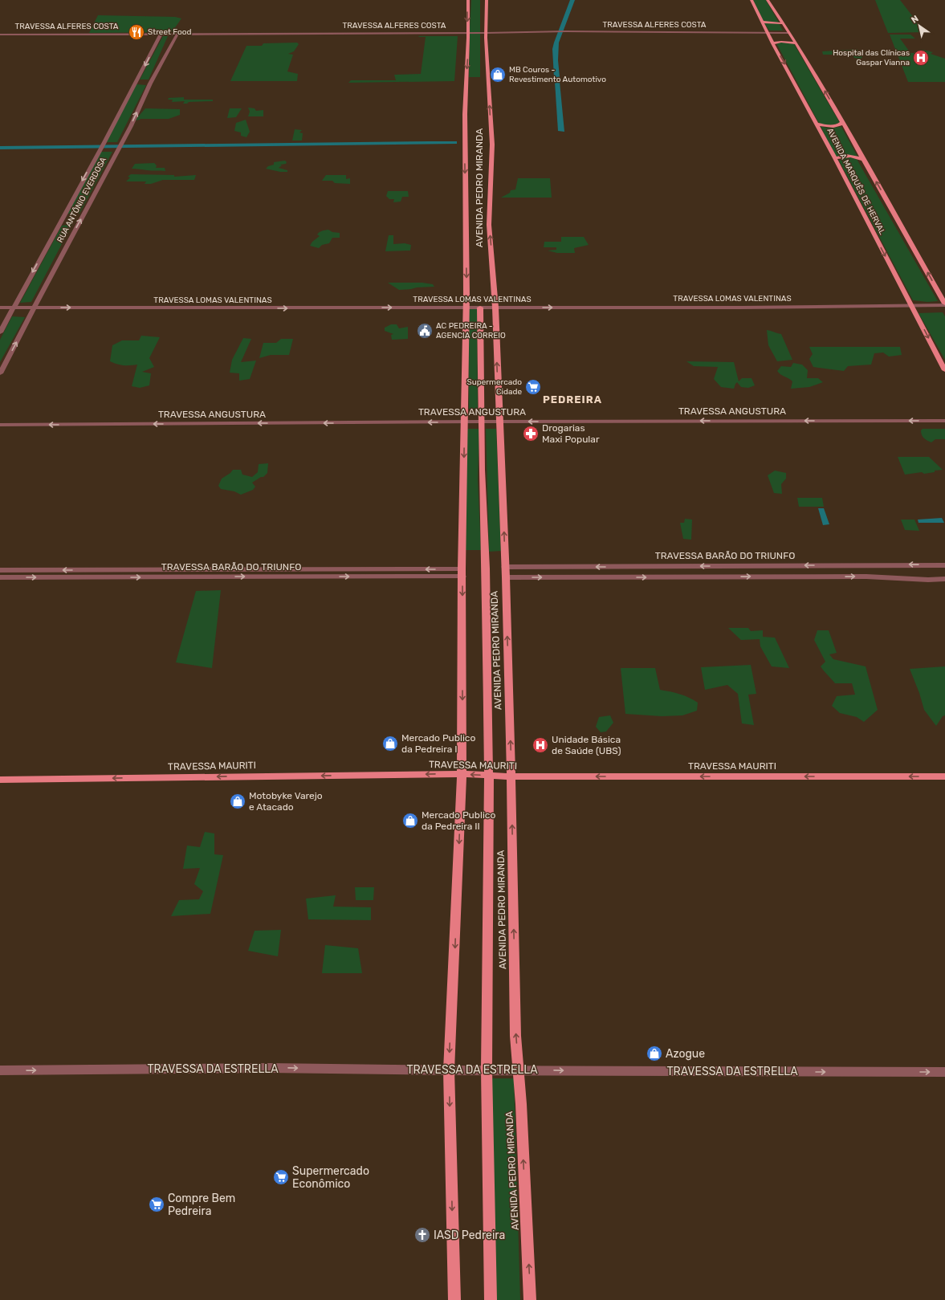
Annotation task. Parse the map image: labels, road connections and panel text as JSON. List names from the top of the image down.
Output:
{
  "streets": {
    "main road": ["AVENIDA MARQUÊS DE HERVAL", "AVENIDA PEDRO MIRANDA", "TRAVESSA MAURITI"],
    "street": [
      "TRAVESSA ALFERES COSTA",
      "RUA ANTÔNIO EVERDOSA",
      "TRAVESSA LOMAS VALENTINAS",
      "TRAVESSA ANGUSTURA",
      "TRAVESSA BARÃO DO TRIUNFO",
      "TRAVESSA DA ESTRELLA"
    ]
  },
  "crossings": [
    ["TRAVESSA ALFERES COSTA", "AVENIDA MARQUÊS DE HERVAL"],
    ["TRAVESSA ALFERES COSTA", "AVENIDA PEDRO MIRANDA"],
    ["TRAVESSA ALFERES COSTA", "RUA ANTÔNIO EVERDOSA"],
    ["AVENIDA MARQUÊS DE HERVAL", "TRAVESSA LOMAS VALENTINAS"],
    ["AVENIDA PEDRO MIRANDA", "TRAVESSA LOMAS VALENTINAS"],
    ["AVENIDA PEDRO MIRANDA", "TRAVESSA ANGUSTURA"],
    ["AVENIDA PEDRO MIRANDA", "TRAVESSA BARÃO DO TRIUNFO"],
    ["AVENIDA PEDRO MIRANDA", "TRAVESSA MAURITI"],
    ["AVENIDA PEDRO MIRANDA", "TRAVESSA DA ESTRELLA"],
    ["RUA ANTÔNIO EVERDOSA", "TRAVESSA LOMAS VALENTINAS"]
  ],
  "one_way": [
    "TRAVESSA LOMAS VALENTINAS",
    "TRAVESSA ANGUSTURA",
    "TRAVESSA MAURITI",
    "TRAVESSA DA ESTRELLA"
  ],
  "districts": ["PEDREIRA"],
  "places": {
    "restaurant": ["Street Food"],
    "hospital": ["Hospital das Clínicas Gaspar Vianna", "Unidade Básica de Saúde (UBS)"],
    "shop": [
      "MB Couros - Revestimento Automotivo",
      "Mercado Publico da Pedreira I",
      "Motobyke Varejo e Atacado",
      "Mercado Publico da Pedreira II",
      "Azogue"
    ],
    "public building": ["AC PEDREIRA - AGENCIA CORREIO"],
    "supermarket": ["Supermercado Cidade", "Supermercado Econômico", "Compre Bem Pedreira"],
    "pharmacy": ["Drogarias Maxi Popular"],
    "church": ["IASD Pedreira"]
  },
  "north": "top left"
}
